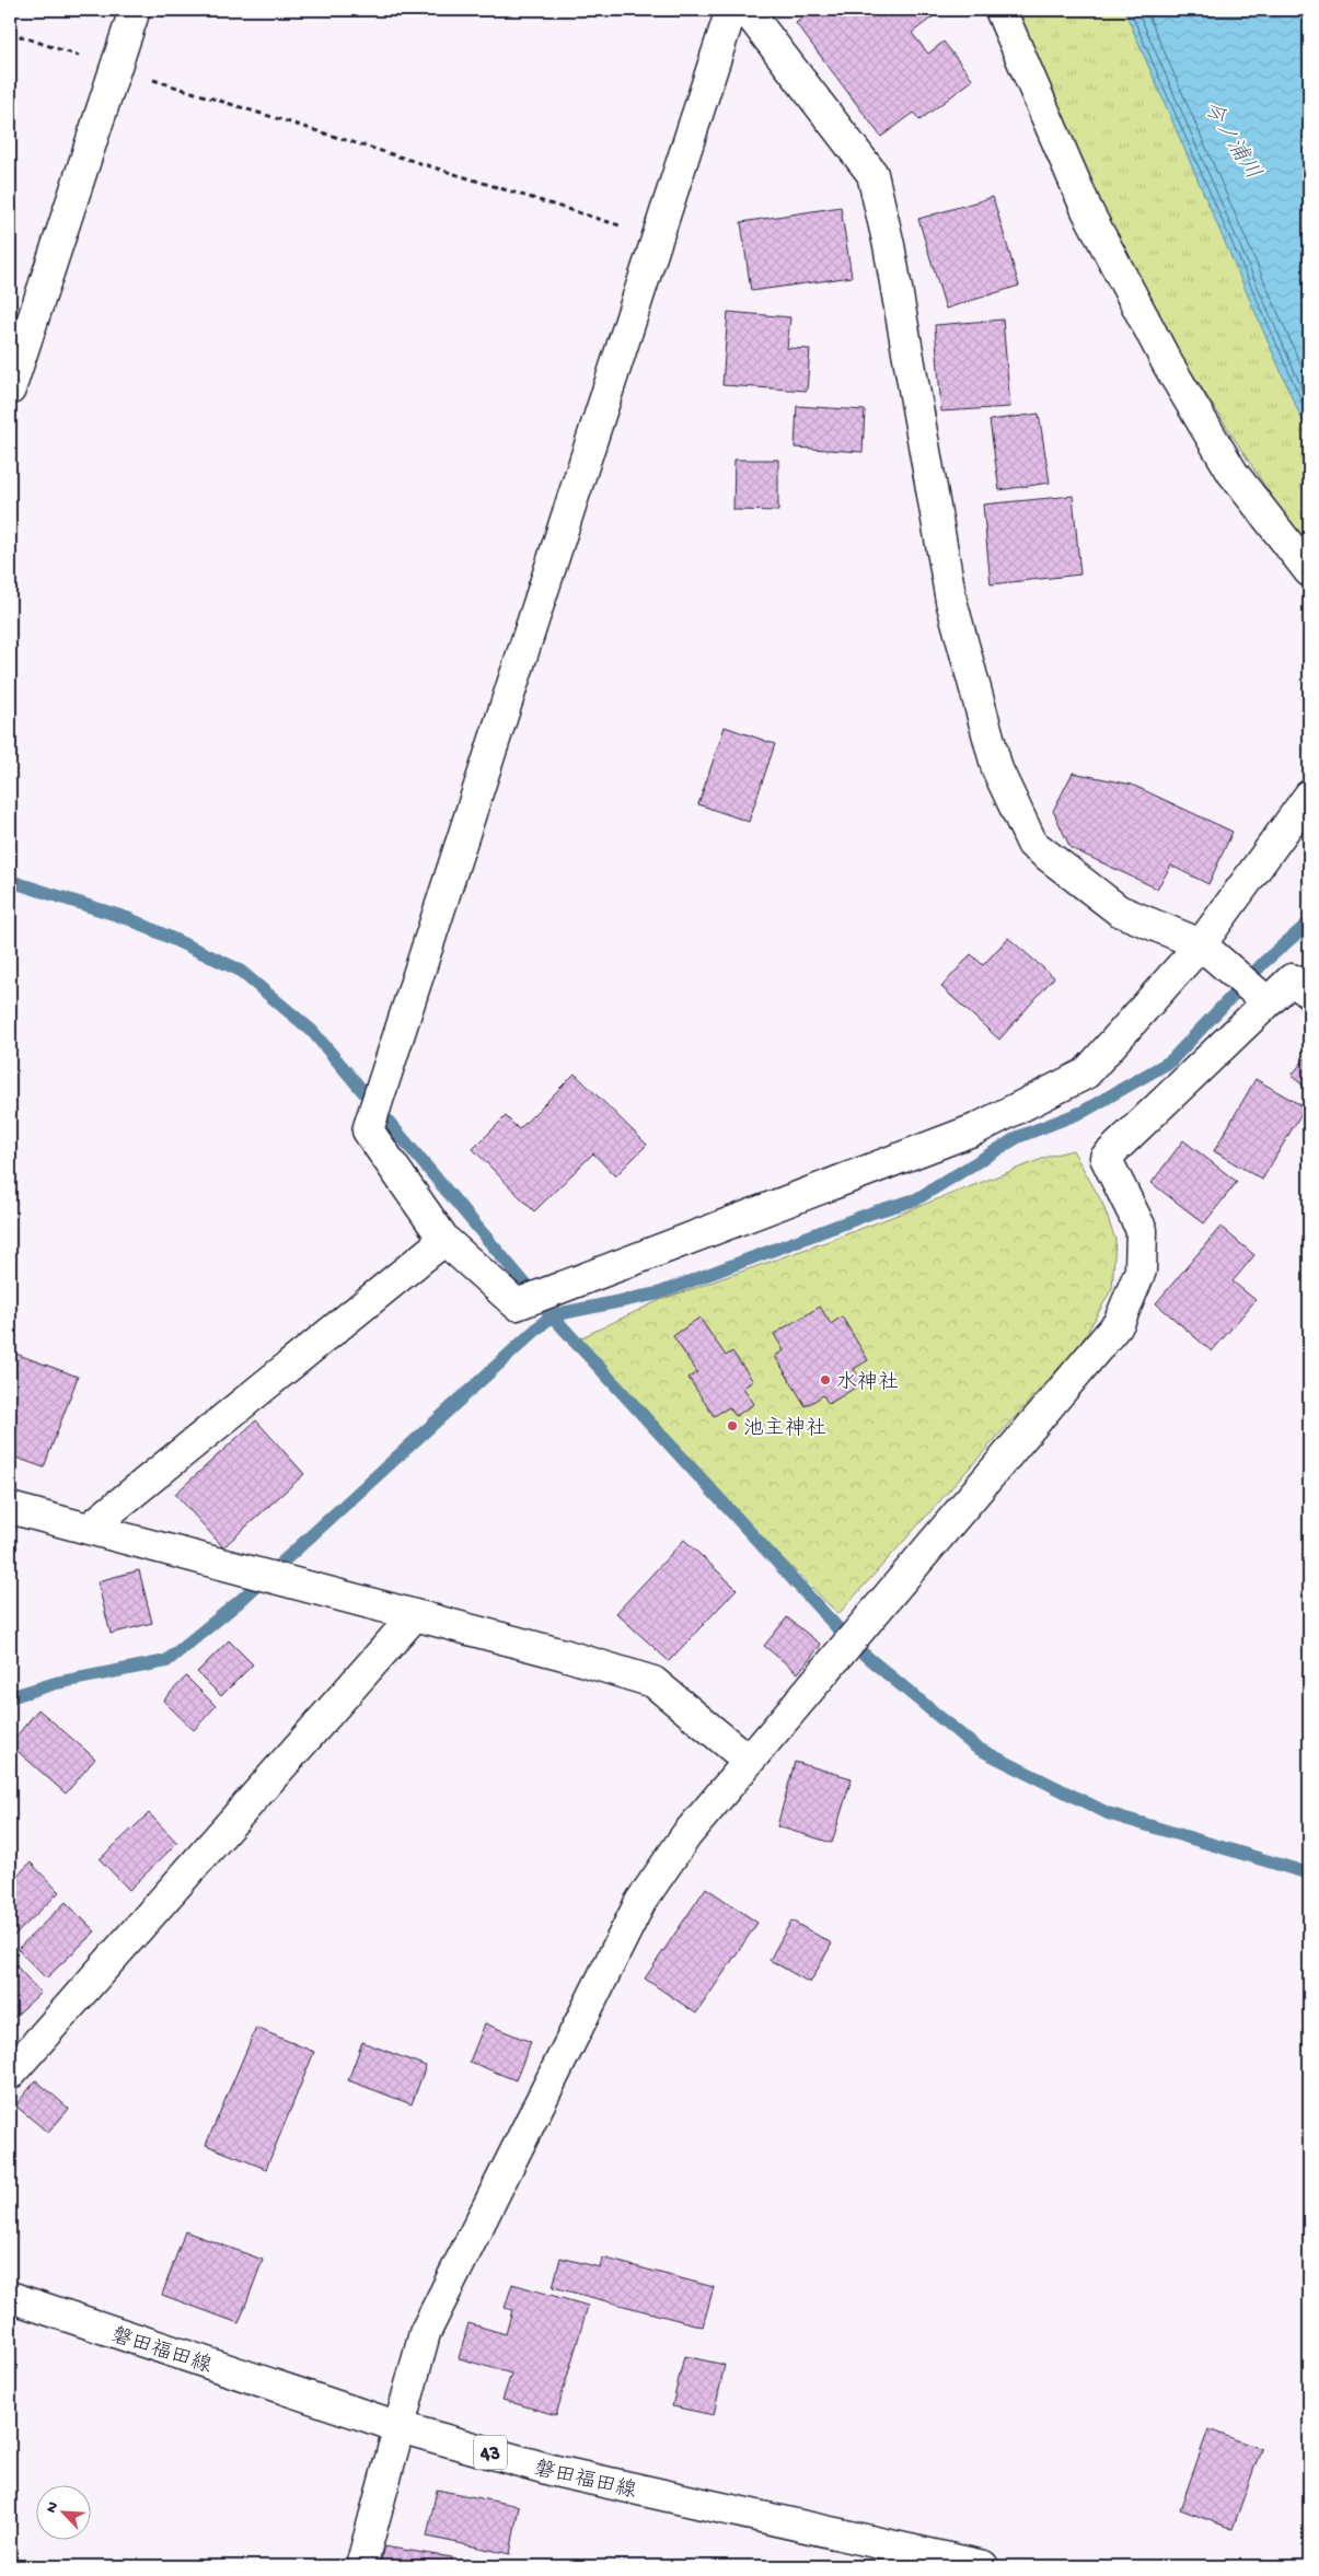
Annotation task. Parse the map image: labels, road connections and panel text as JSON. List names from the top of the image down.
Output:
{
  "streets": {
    "street": ["磐田福田線", "43"]
  },
  "water": ["今ノ浦川"],
  "places": ["水神社", "池主神社"],
  "north": "top left"
}
